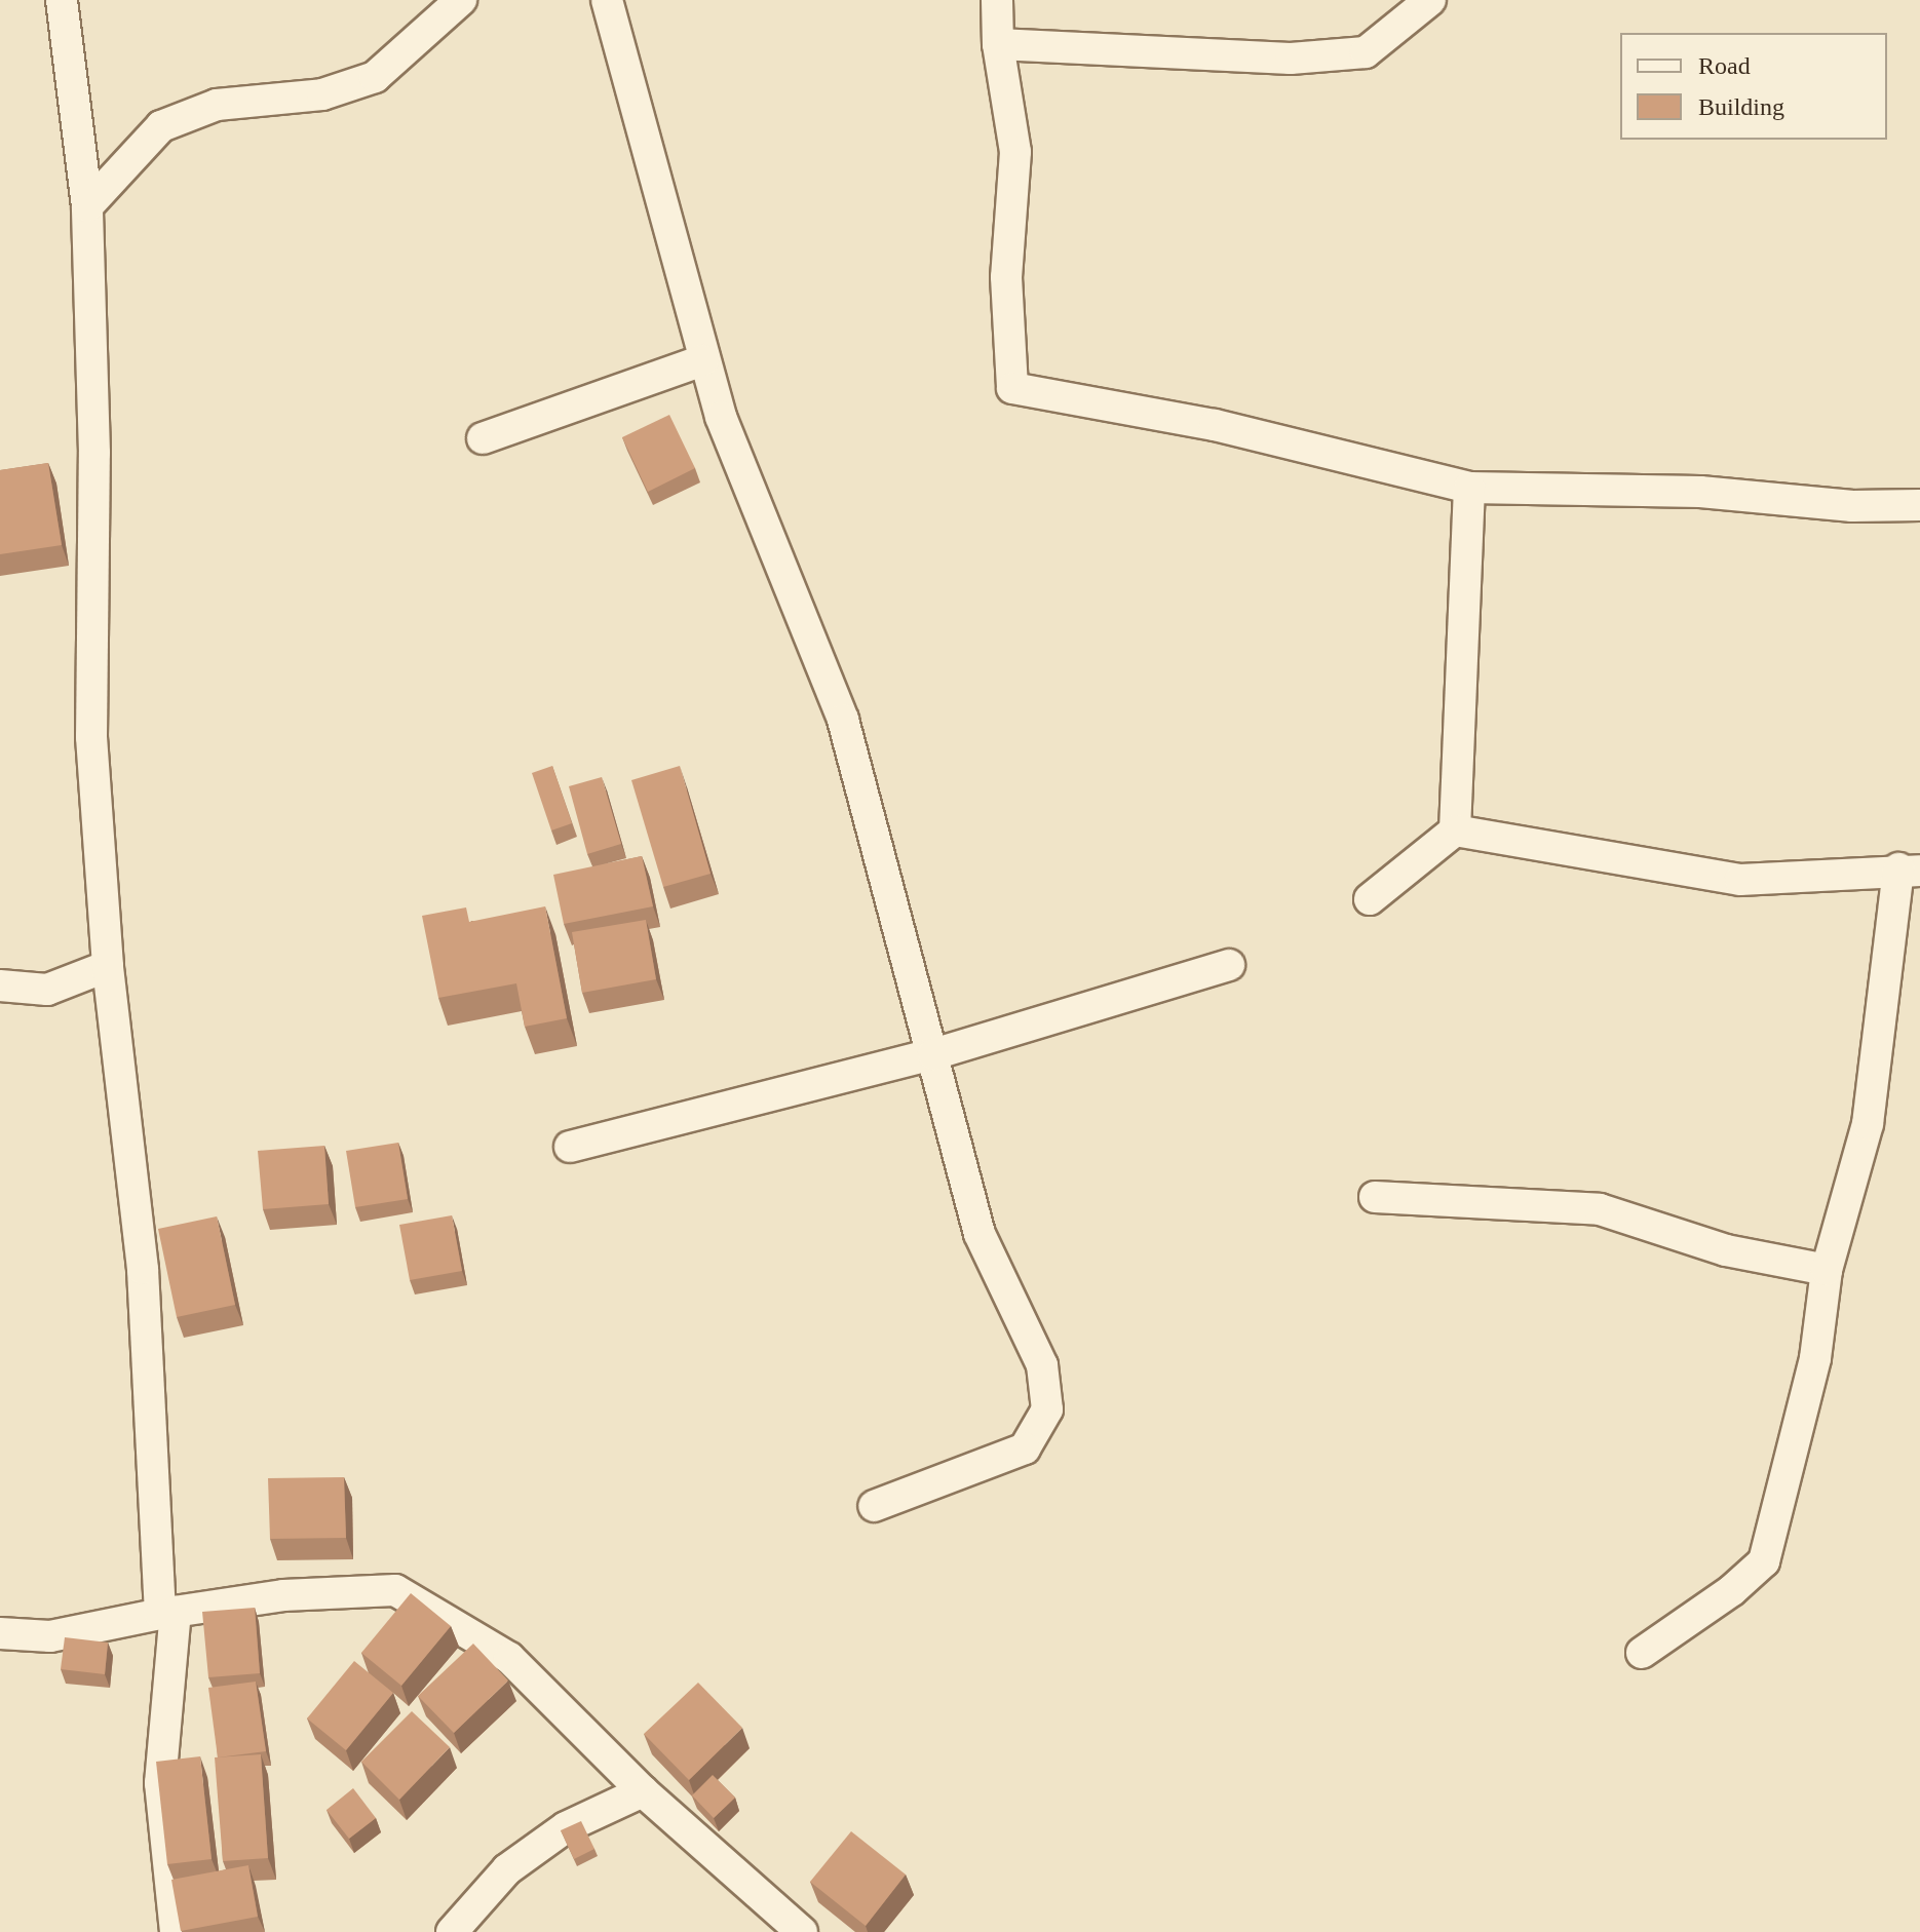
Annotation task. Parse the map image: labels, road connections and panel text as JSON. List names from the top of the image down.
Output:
{
  "legend": ["Road", "Building"]
}
